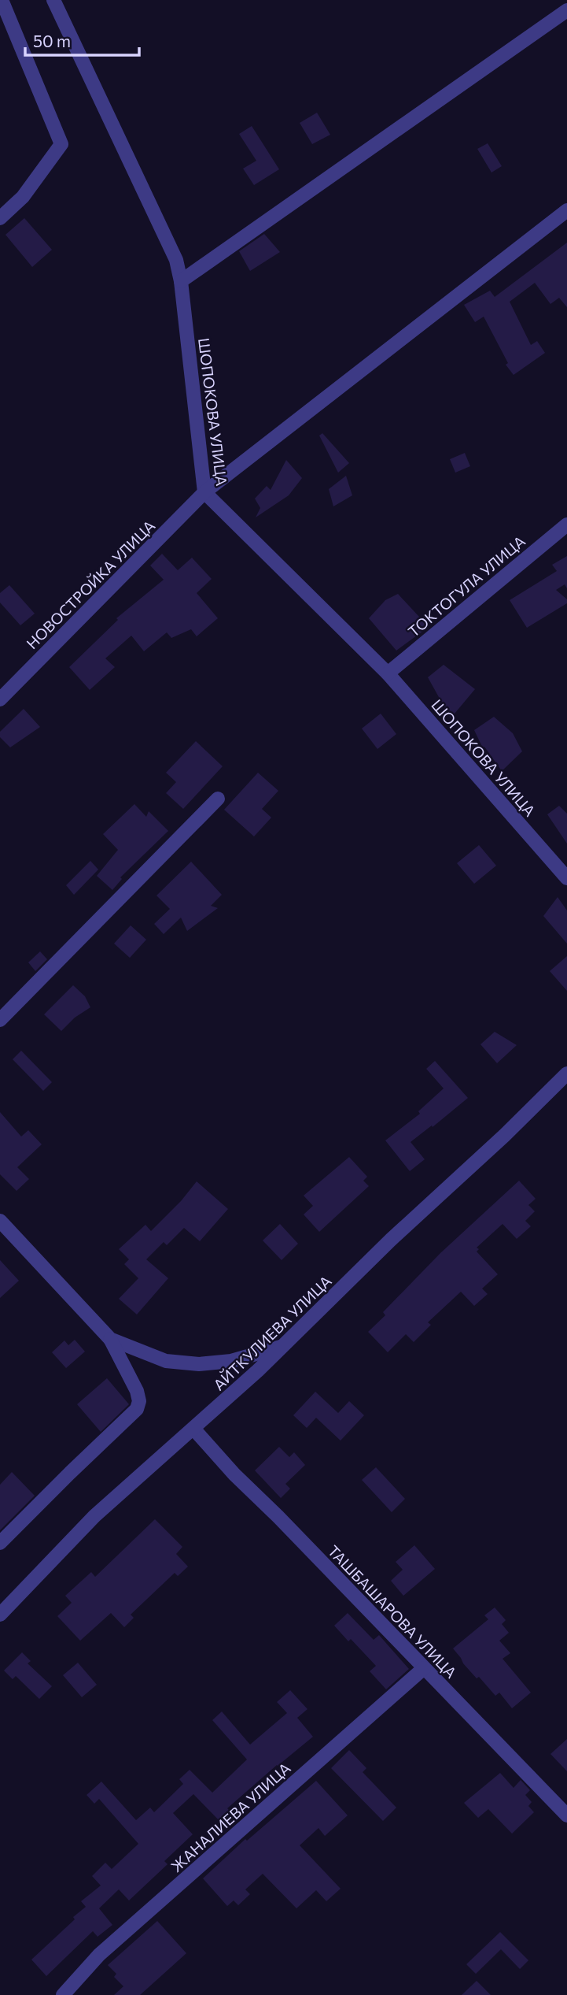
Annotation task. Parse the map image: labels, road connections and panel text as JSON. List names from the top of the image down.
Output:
{
  "streets": {
    "street": [
      "ШОПОКОВА УЛИЦА",
      "НОВОСТРОЙКА УЛИЦА",
      "ТОКТОГУЛА УЛИЦА",
      "АЙТКУЛИЕВА УЛИЦА",
      "ТАШБАШАРОВА УЛИЦА",
      "ЖАНАЛИЕВА УЛИЦА"
    ]
  },
  "crossings": [
    ["ШОПОКОВА УЛИЦА", "НОВОСТРОЙКА УЛИЦА"],
    ["ШОПОКОВА УЛИЦА", "ТОКТОГУЛА УЛИЦА"],
    ["АЙТКУЛИЕВА УЛИЦА", "ТАШБАШАРОВА УЛИЦА"],
    ["ТАШБАШАРОВА УЛИЦА", "ЖАНАЛИЕВА УЛИЦА"]
  ],
  "scale_bar": "50 m"
}
